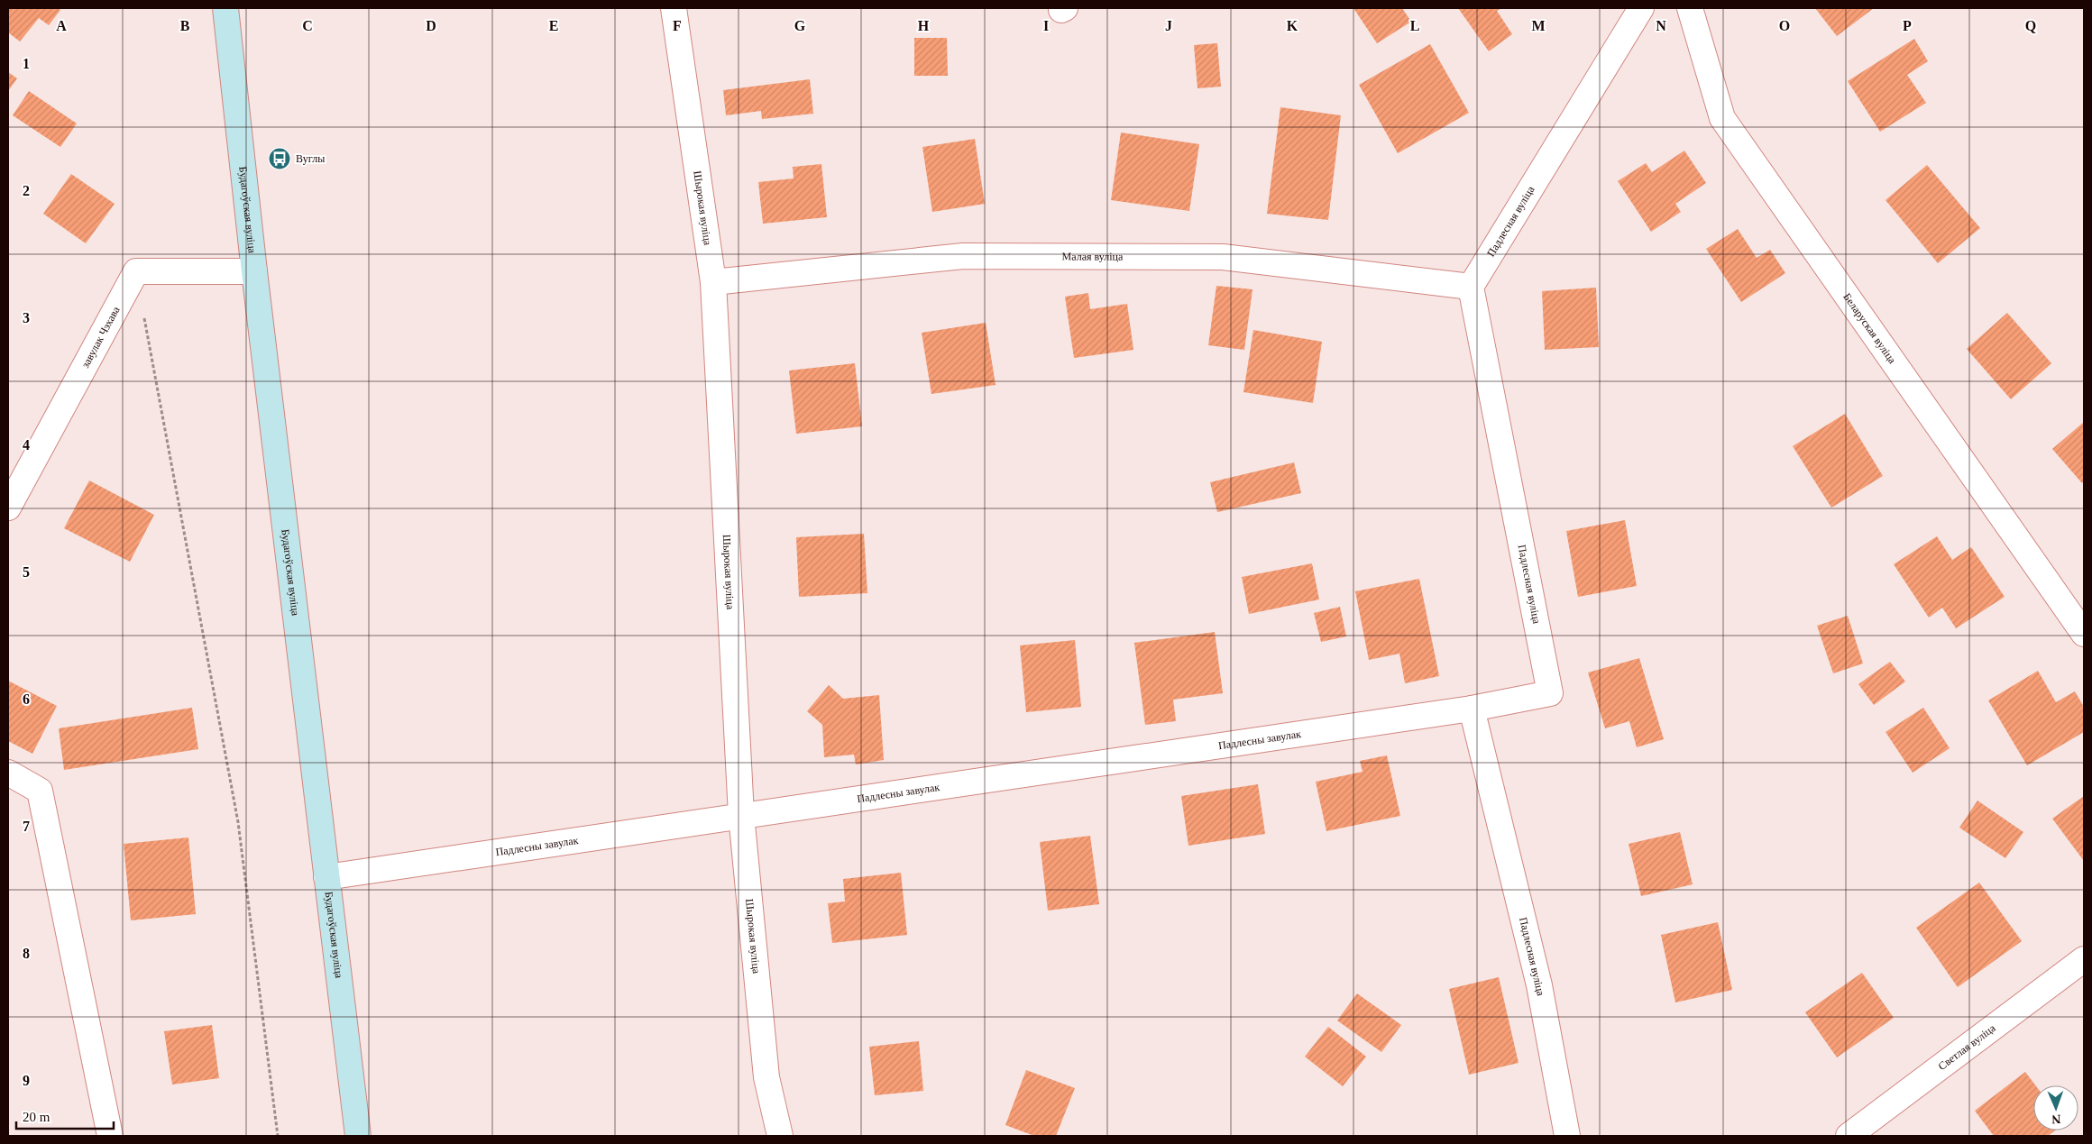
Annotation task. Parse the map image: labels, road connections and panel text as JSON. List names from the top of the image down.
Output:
{
  "streets": {
    "street": [
      "Шырокая вуліца",
      "Будагоўская вуліца",
      "Падлесная вуліца",
      "Малая вуліца",
      "Беларуская вуліца",
      "завулак Чэхава",
      "Падлесны завулак",
      "Светлая вуліца"
    ]
  },
  "crossings": [
    ["Шырокая вуліца", "Малая вуліца"],
    ["Шырокая вуліца", "Падлесны завулак"],
    ["Будагоўская вуліца", "завулак Чэхава"],
    ["Будагоўская вуліца", "Падлесны завулак"],
    ["Падлесная вуліца", "Малая вуліца"],
    ["Падлесная вуліца", "Падлесны завулак"]
  ],
  "places": {
    "bus stop": ["Вуглы"]
  },
  "scale_bar": "20 m",
  "north": "bottom",
  "grid": {
    "columns": [
      "A",
      "B",
      "C",
      "D",
      "E",
      "F",
      "G",
      "H",
      "I",
      "J",
      "K",
      "L",
      "M",
      "N",
      "O",
      "P",
      "Q"
    ],
    "rows": [
      "1",
      "2",
      "3",
      "4",
      "5",
      "6",
      "7",
      "8",
      "9"
    ]
  }
}
